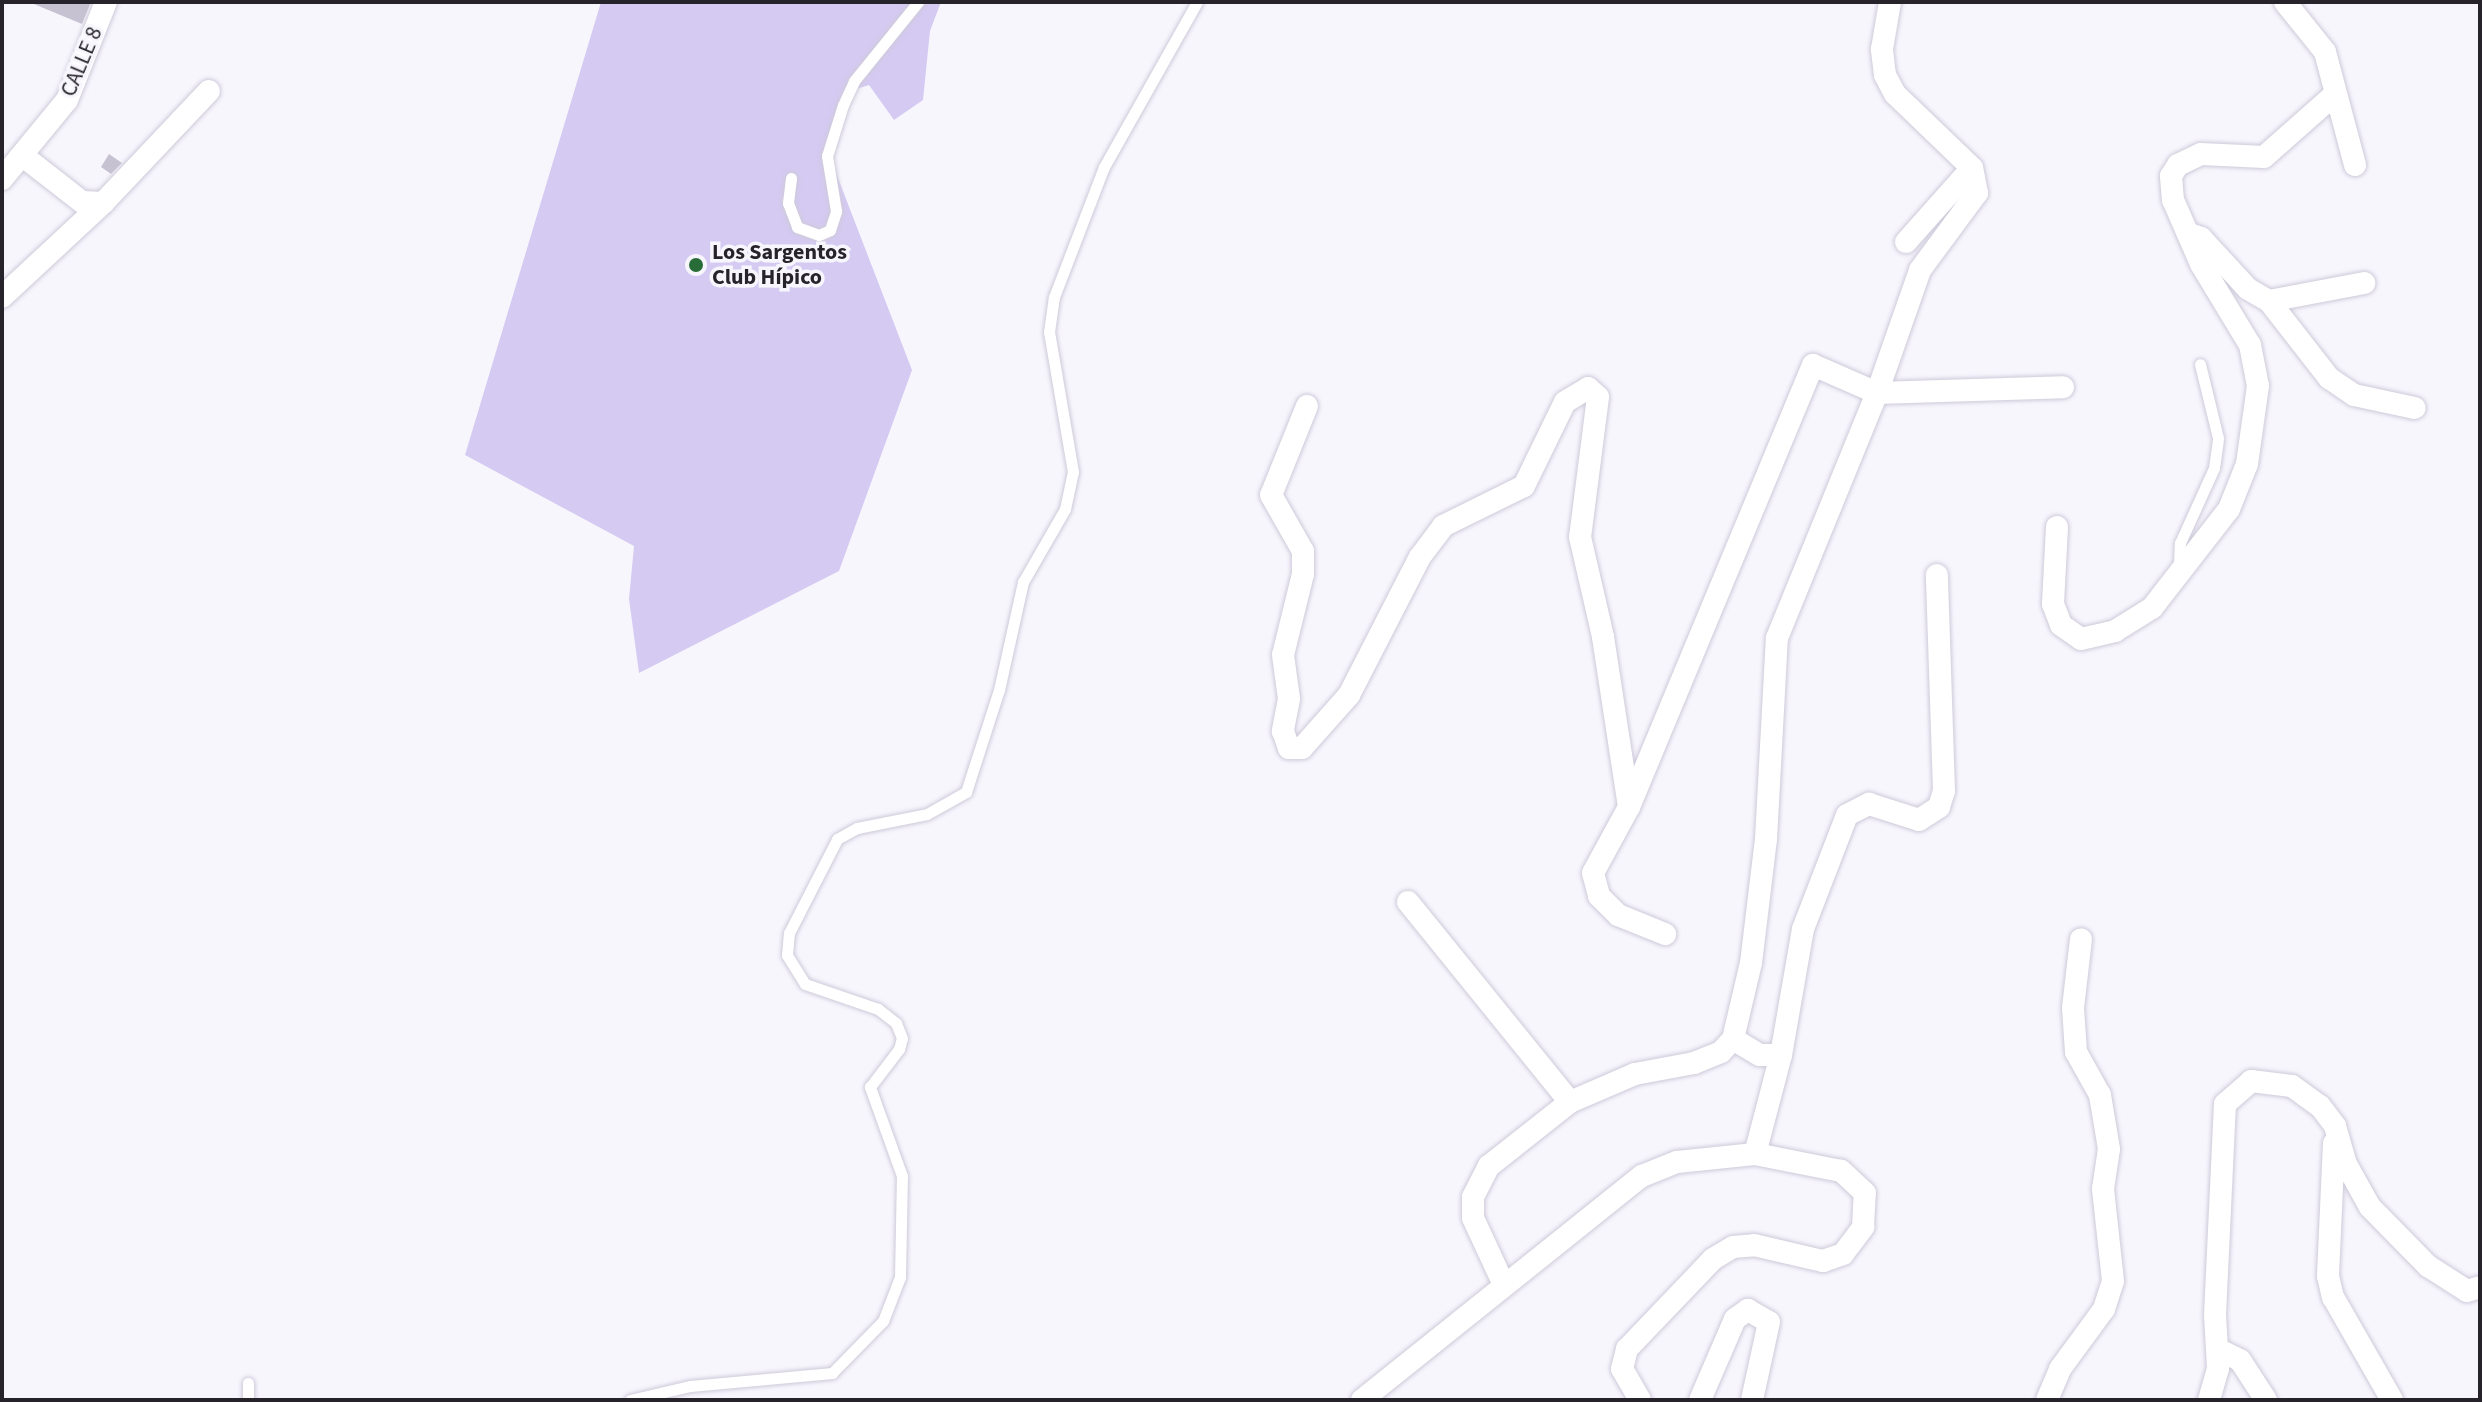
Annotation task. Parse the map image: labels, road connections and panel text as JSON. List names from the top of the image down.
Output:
{
  "streets": {
    "street": ["CALLE 8"]
  },
  "places": ["Los Sargentos Club Hípico"]
}
